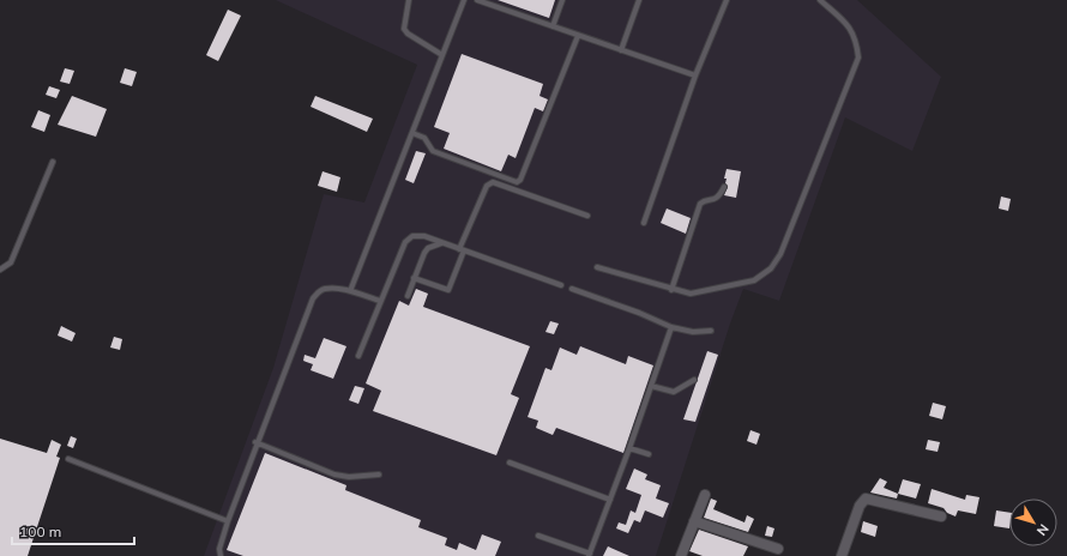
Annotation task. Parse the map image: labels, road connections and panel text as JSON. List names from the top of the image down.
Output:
{
  "scale_bar": "100 m",
  "north": "bottom right"
}
